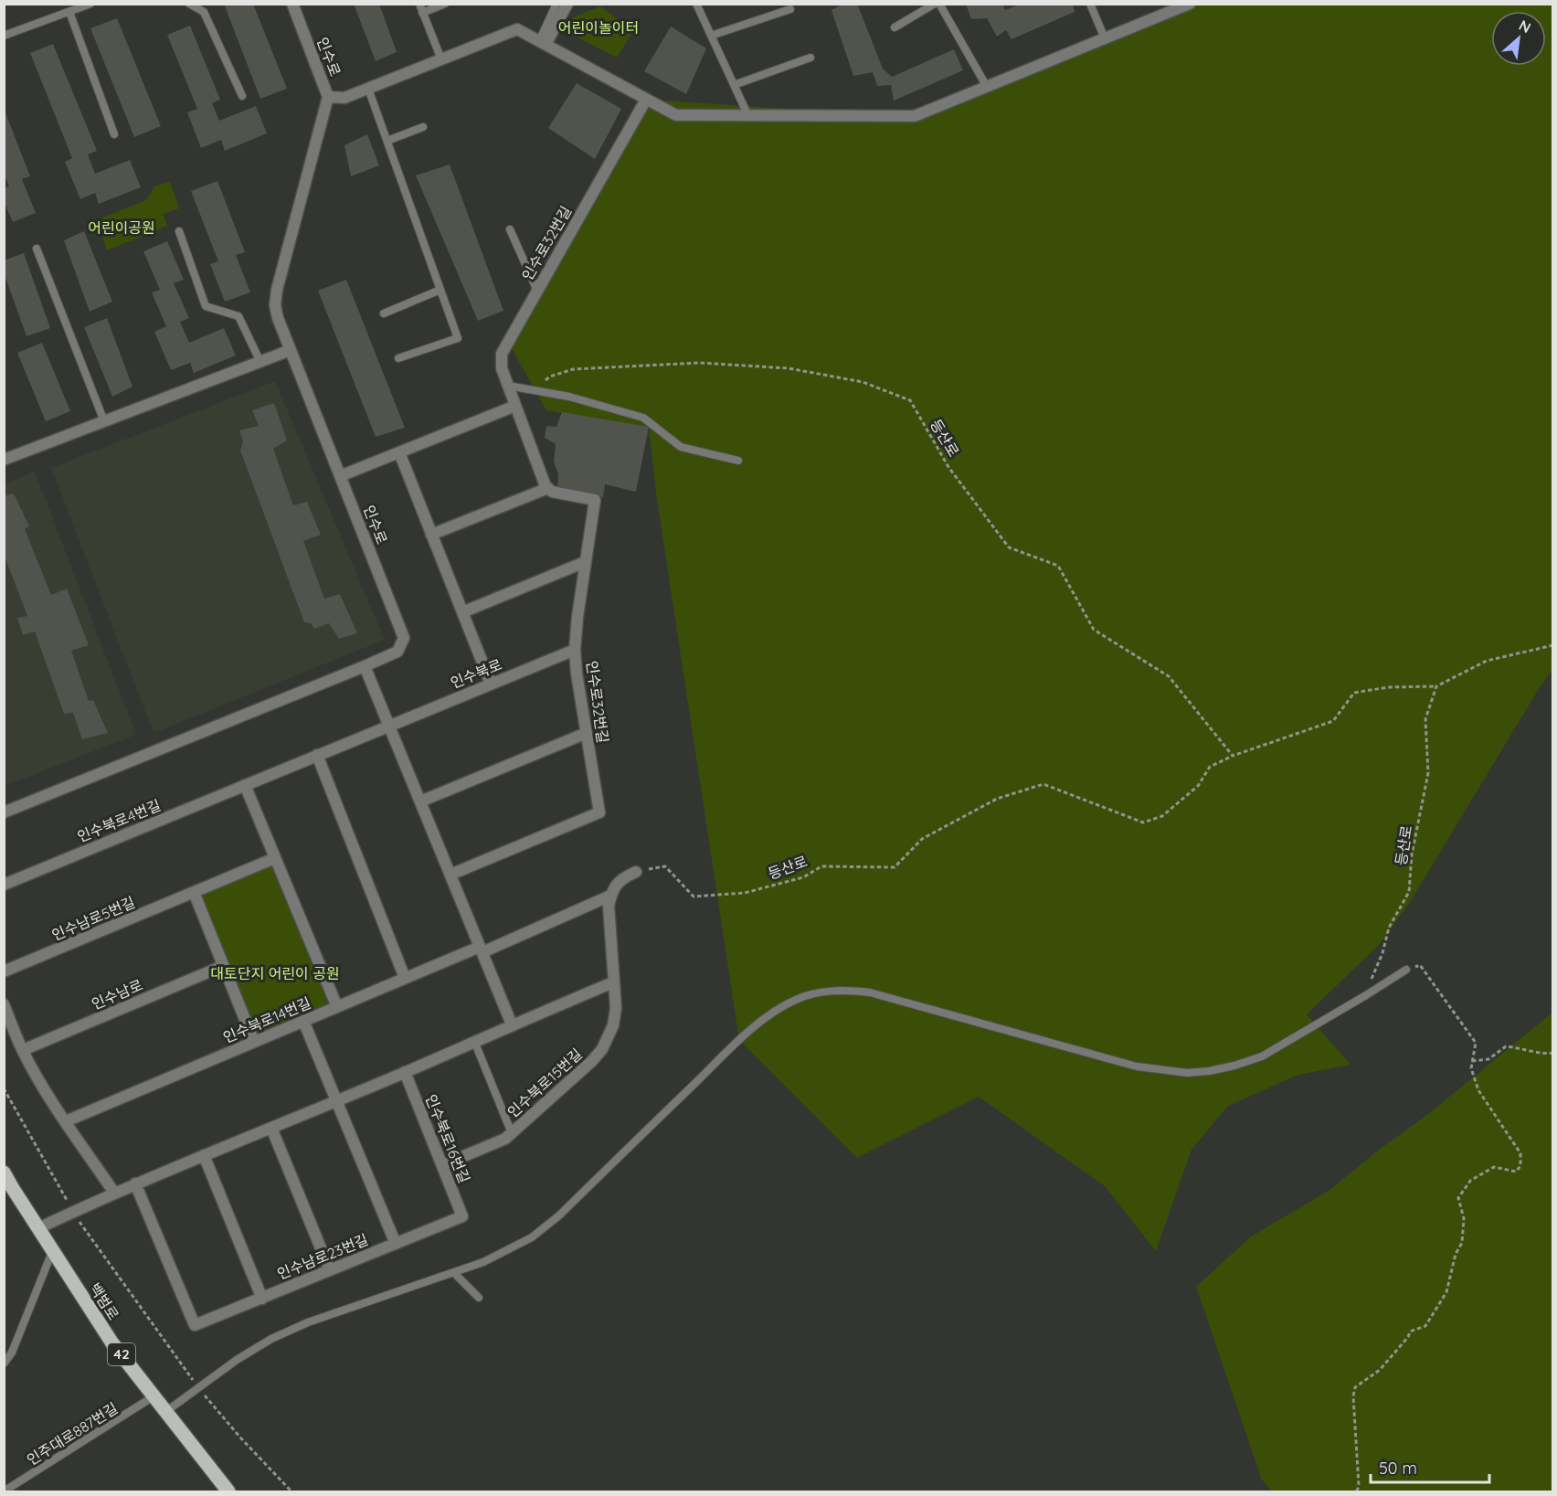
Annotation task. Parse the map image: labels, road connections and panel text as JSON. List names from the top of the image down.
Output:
{
  "streets": {
    "main road": ["백범로", "42"],
    "street": [
      "인수로",
      "인수로32번길",
      "인수북로",
      "인수북로4번길",
      "인수남로5번길",
      "인수남로",
      "인수북로14번길",
      "인수북로15번길",
      "인수북로16번길",
      "인수남로23번길"
    ],
    "lane": ["인주대로887번길"],
    "path": ["등산로"]
  },
  "crossings": [
    ["인수로32번길", "인수북로"],
    ["인수북로", "인수북로4번길"],
    ["인수북로15번길", "인수북로16번길"],
    ["인수북로16번길", "인수남로23번길"],
    ["백범로", "인주대로887번길"]
  ],
  "parks": ["어린이놀이터", "어린이공원", "대토단지 어린이 공원"],
  "scale_bar": "50 m",
  "north": "top right"
}
